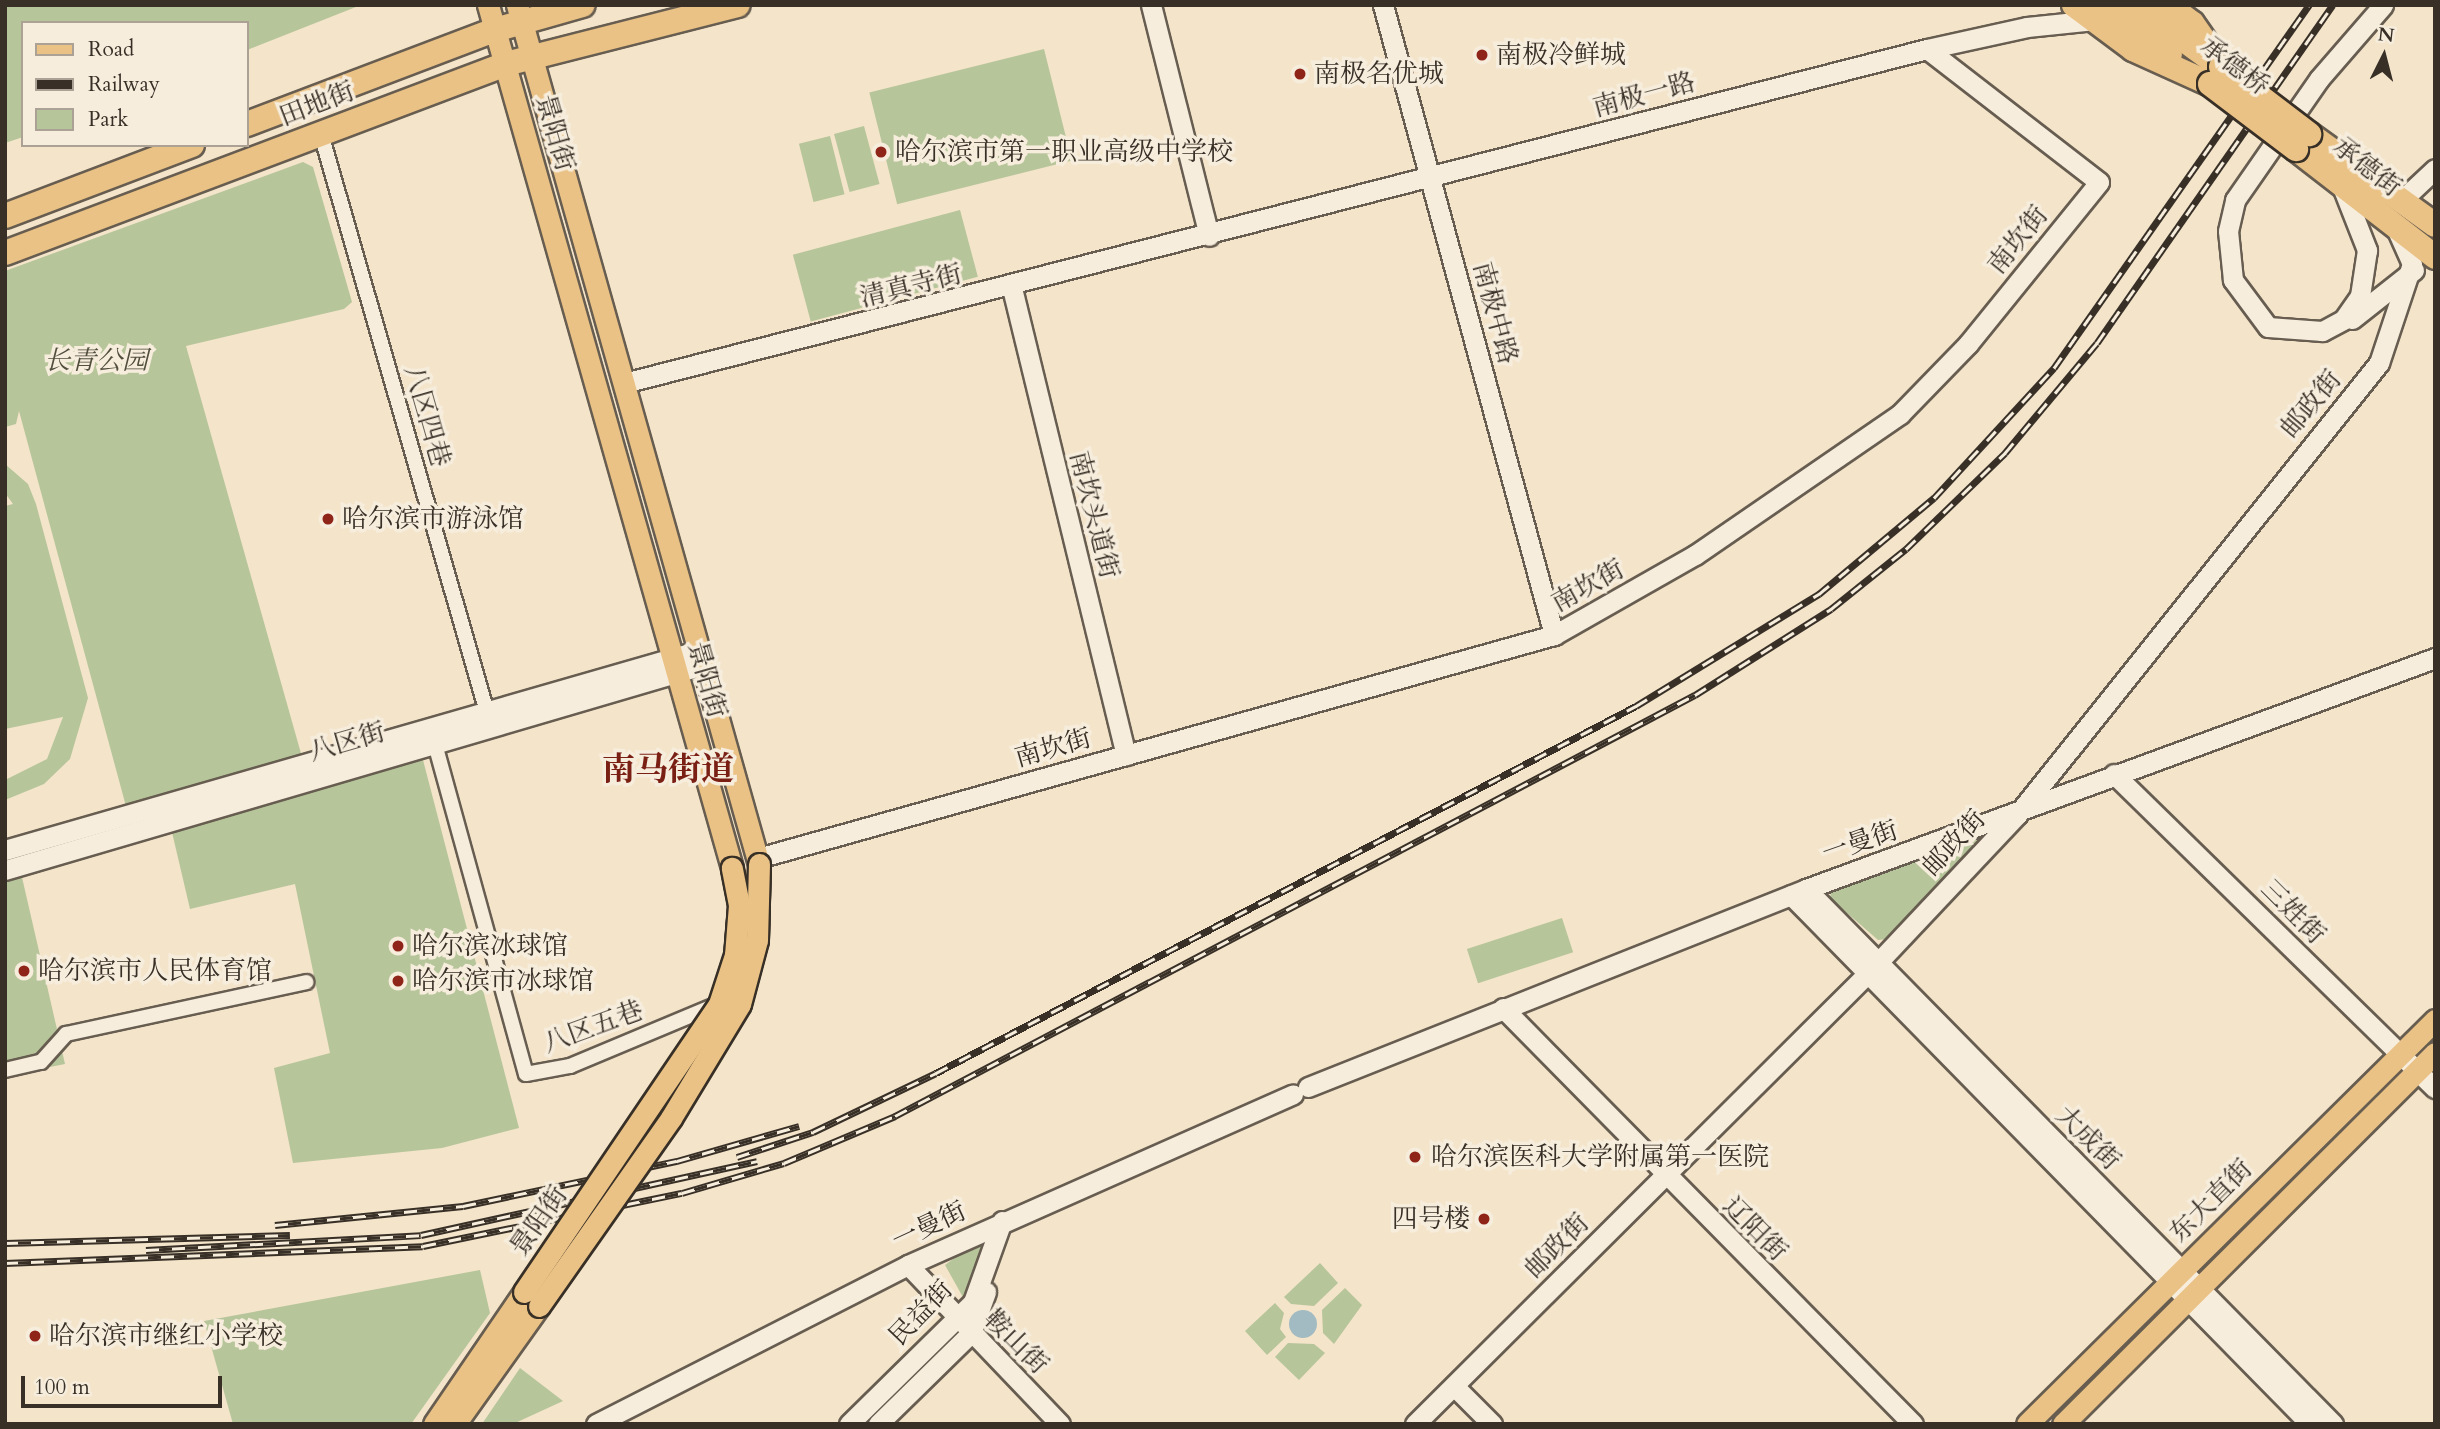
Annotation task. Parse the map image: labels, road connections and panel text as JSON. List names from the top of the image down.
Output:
{
  "streets": {
    "highway": ["承德桥", "田地街", "承德街"],
    "main road": ["景阳街", "东大直街"],
    "street": [
      "南极一路",
      "南坎街",
      "清真寺街",
      "南极中路",
      "邮政街",
      "八区四巷",
      "南坎头道街",
      "八区街",
      "一曼街",
      "三姓街",
      "八区五巷",
      "大成街",
      "辽阳街",
      "民益街",
      "鞍山街"
    ]
  },
  "crossings": [
    ["承德桥", "承德街"],
    ["南极一路", "南坎街"],
    ["南极一路", "清真寺街"],
    ["南极一路", "南极中路"],
    ["田地街", "景阳街"],
    ["田地街", "八区四巷"],
    ["景阳街", "南坎街"],
    ["景阳街", "清真寺街"],
    ["景阳街", "八区街"],
    ["景阳街", "八区五巷"],
    ["承德街", "邮政街"],
    ["南坎街", "南极中路"],
    ["南坎街", "南坎头道街"],
    ["清真寺街", "南坎头道街"],
    ["邮政街", "一曼街"],
    ["邮政街", "大成街"],
    ["邮政街", "辽阳街"],
    ["八区四巷", "八区街"],
    ["八区街", "八区五巷"],
    ["一曼街", "三姓街"],
    ["一曼街", "大成街"],
    ["一曼街", "辽阳街"],
    ["一曼街", "民益街"],
    ["一曼街", "鞍山街"],
    ["三姓街", "东大直街"],
    ["大成街", "东大直街"],
    ["民益街", "鞍山街"]
  ],
  "districts": ["南马街道"],
  "parks": ["长青公园"],
  "places": [
    "南极冷鲜城",
    "南极名优城",
    "哈尔滨市第一职业高级中学校",
    "哈尔滨市游泳馆",
    "哈尔滨冰球馆",
    "哈尔滨市人民体育馆",
    "哈尔滨市冰球馆",
    "哈尔滨医科大学附属第一医院",
    "四号楼",
    "哈尔滨市继红小学校"
  ],
  "legend": ["Road", "Railway", "Park"],
  "scale_bar": "100 m",
  "north": "top"
}
